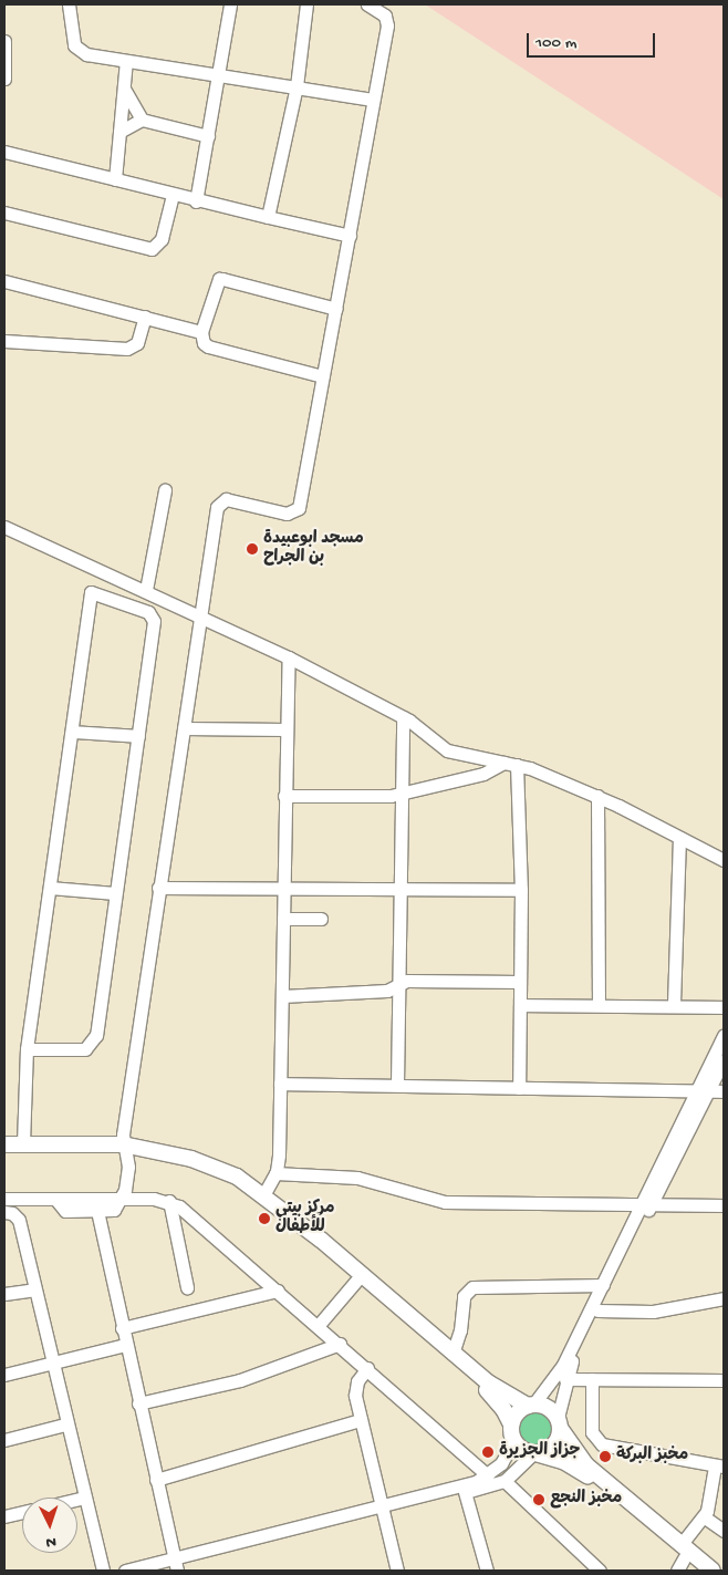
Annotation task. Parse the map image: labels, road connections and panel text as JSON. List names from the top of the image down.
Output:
{
  "places": [
    "مسجد ابوعبيدة بن الجراح",
    "مركز بيتي للأطفال",
    "جزاز الجزيرة",
    "مخبز البركة",
    "مخبز النجع"
  ],
  "scale_bar": "100 m",
  "north": "bottom"
}
